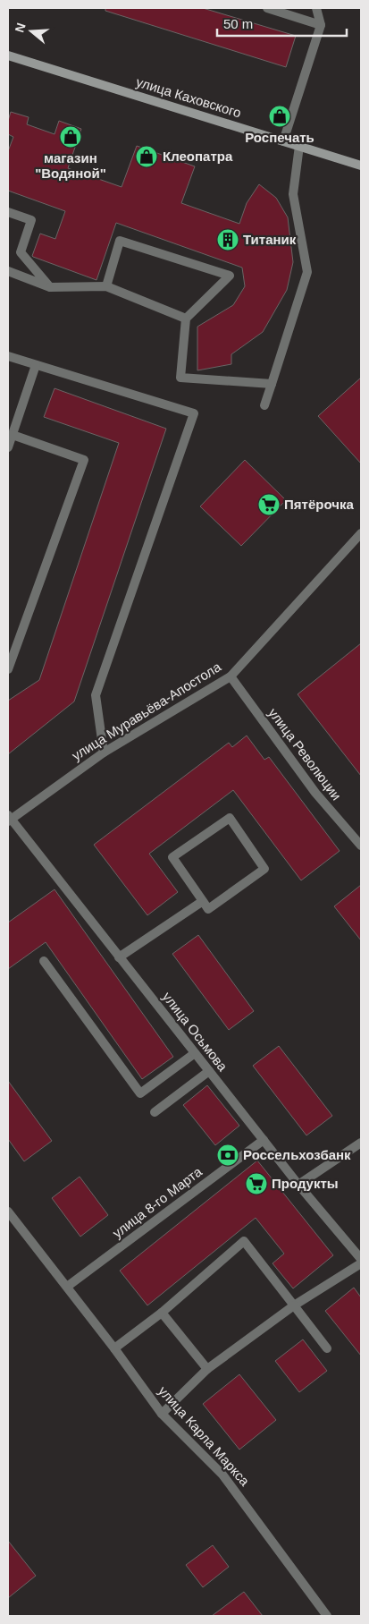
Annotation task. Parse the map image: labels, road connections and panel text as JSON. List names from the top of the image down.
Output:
{
  "streets": {
    "main road": ["улица Каховского"],
    "street": [
      "улица Муравьёва-Апостола",
      "улица Революции",
      "улица Осьмова",
      "улица 8-го Марта",
      "улица Карла Маркса"
    ]
  },
  "crossings": [
    ["улица Муравьёва-Апостола", "улица Революции"],
    ["улица Муравьёва-Апостола", "улица Осьмова"],
    ["улица Осьмова", "улица 8-го Марта"],
    ["улица 8-го Марта", "улица Карла Маркса"]
  ],
  "places": {
    "shop": ["Роспечать", "магазин \"Водяной\"", "Клеопатра"],
    "building": ["Титаник"],
    "supermarket": ["Пятёрочка", "Продукты"],
    "bank": ["Россельхозбанк"]
  },
  "scale_bar": "50 m",
  "north": "left"
}
